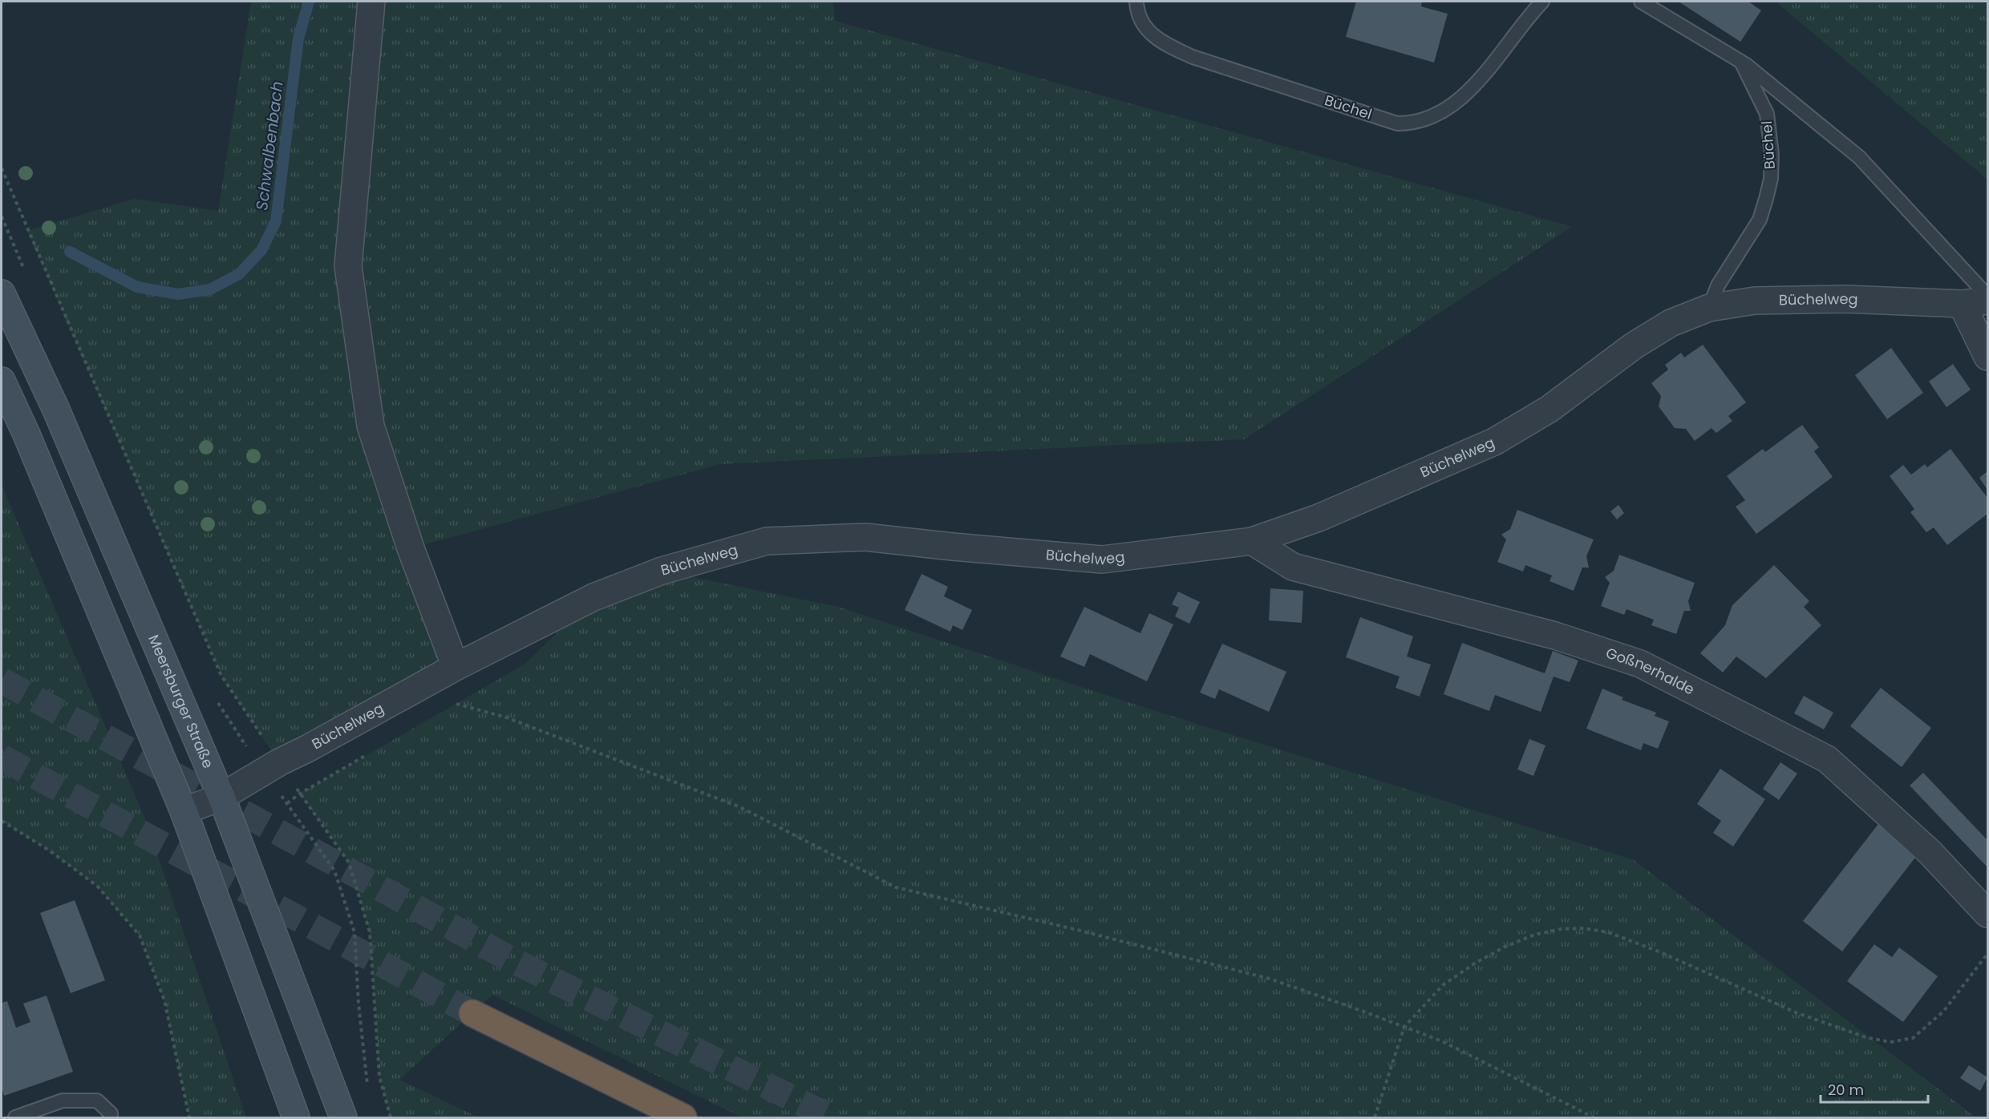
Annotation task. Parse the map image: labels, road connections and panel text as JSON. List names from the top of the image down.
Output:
{
  "streets": {
    "street": ["Büchelweg", "Goßnerhalde", "Meersburger Straße"],
    "lane": ["Büchel"]
  },
  "crossings": [
    ["Büchel", "Büchelweg"],
    ["Büchelweg", "Goßnerhalde"],
    ["Büchelweg", "Meersburger Straße"]
  ],
  "water": ["Schwalbenbach"],
  "scale_bar": "20 m"
}
